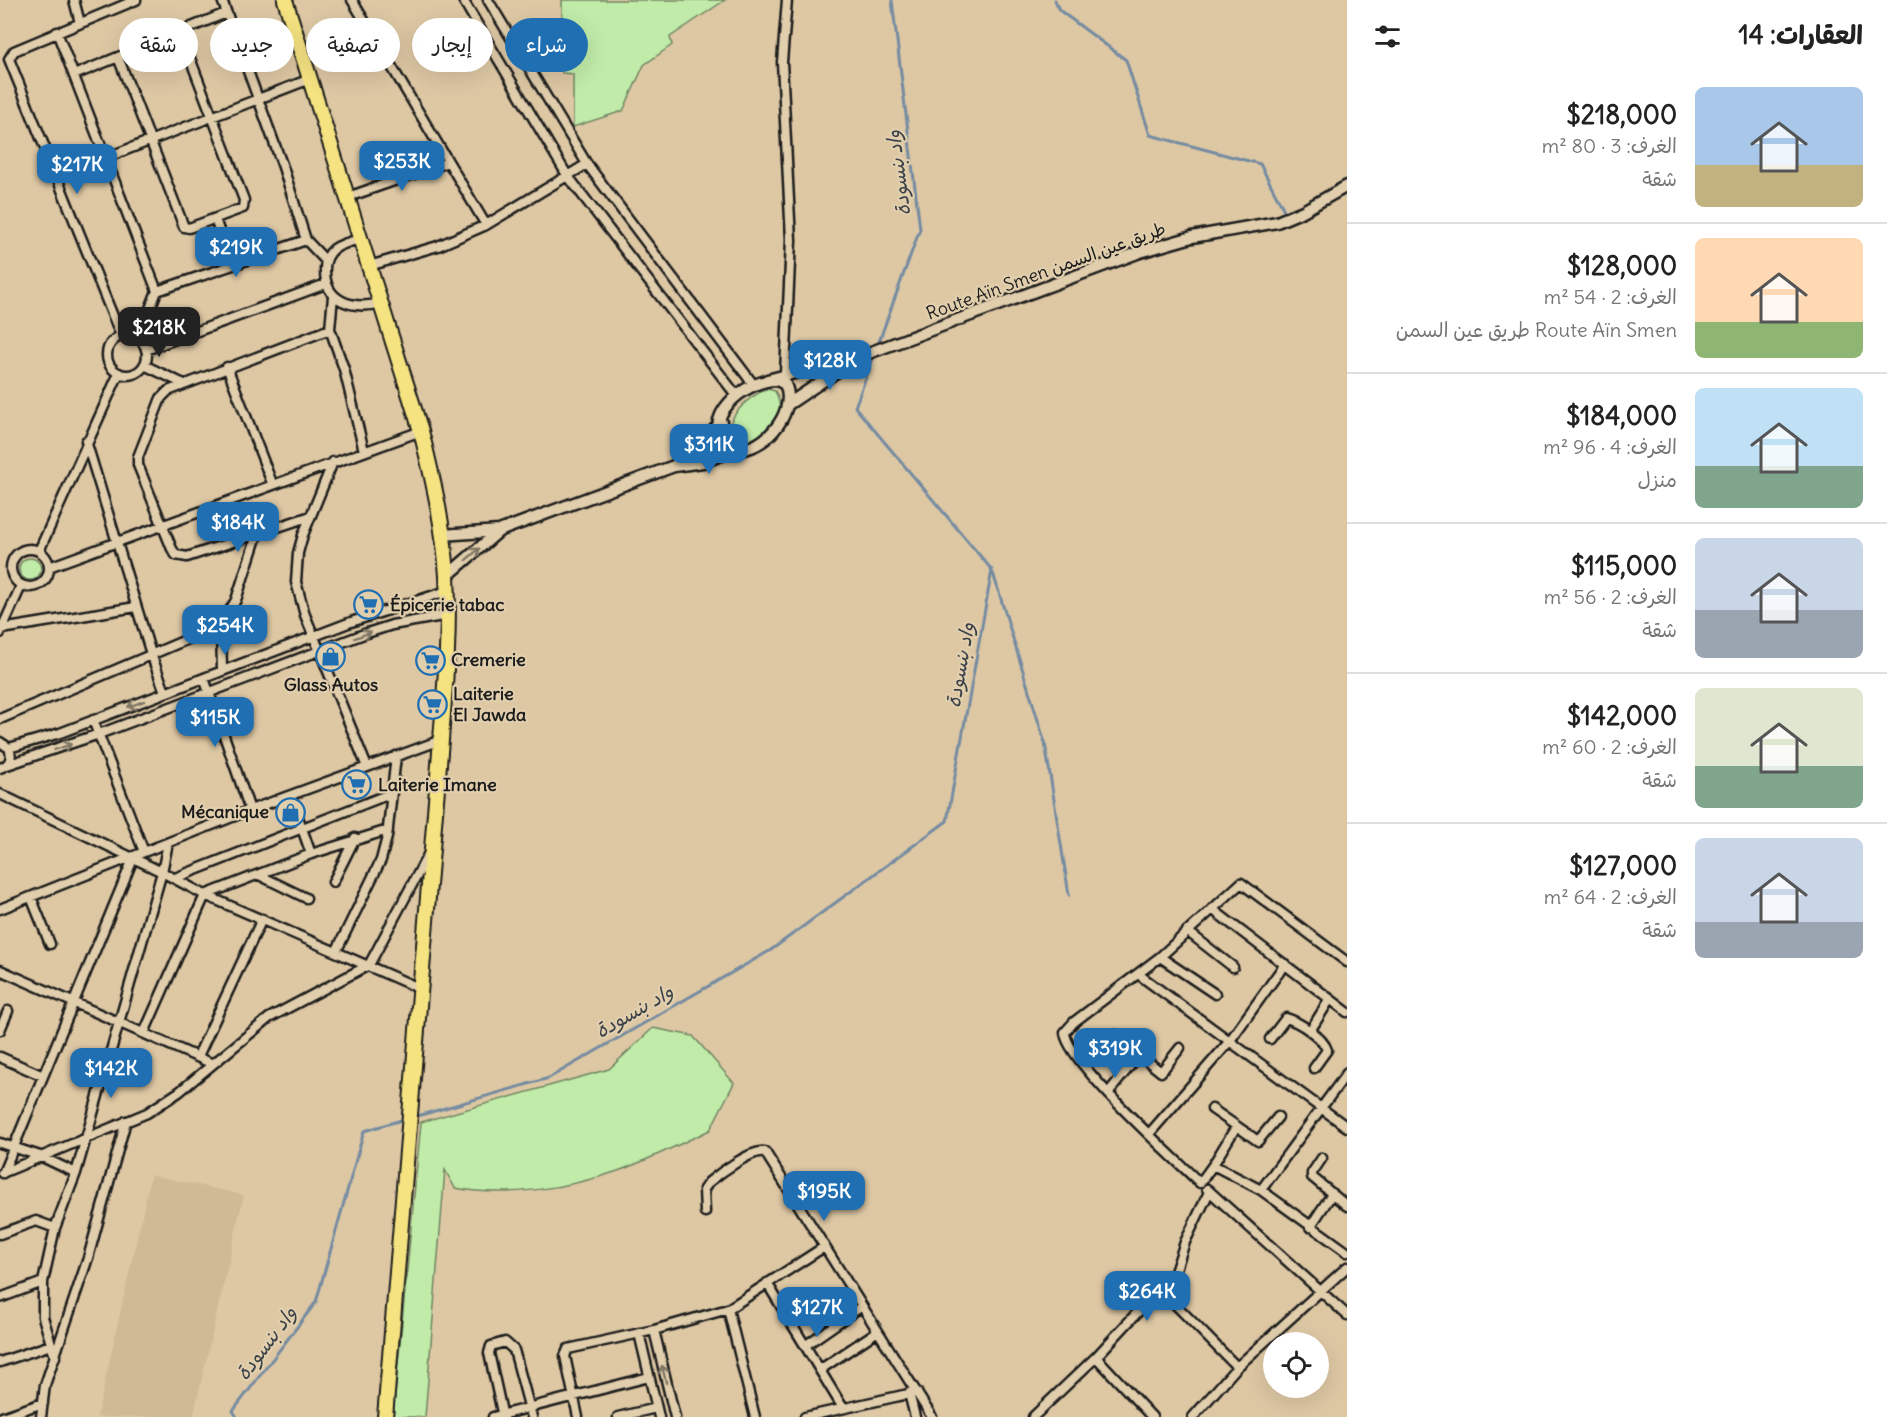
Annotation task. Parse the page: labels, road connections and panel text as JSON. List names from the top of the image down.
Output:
{
  "streets": {
    "street": ["Route Aïn Smen طريق عين السمن"]
  },
  "water": ["واد بنسودة"],
  "places": {
    "supermarket": [
      "Épicerie tabac",
      "Cremerie",
      "Laiterie El Jawda",
      "Laiterie Imane"
    ],
    "shop": ["Glass Autos", "Mécanique"]
  },
  "page": {
    "heading": "العقارات: 14",
    "chip": [
      "شراء",
      "إيجار",
      "تصفية",
      "جديد",
      "شقة"
    ],
    "list": [
      {
        "name": "$218,000",
        "note": "الغرف: 3 · 80 m² · شقة"
      },
      {
        "name": "$128,000",
        "note": "الغرف: 2 · 54 m² · Route Aïn Smen طريق عين السمن"
      },
      {
        "name": "$184,000",
        "note": "الغرف: 4 · 96 m² · منزل"
      },
      {
        "name": "$115,000",
        "note": "الغرف: 2 · 56 m² · شقة"
      },
      {
        "name": "$142,000",
        "note": "الغرف: 2 · 60 m² · شقة"
      },
      {
        "name": "$127,000",
        "note": "الغرف: 2 · 64 m² · شقة"
      }
    ],
    "price": [
      "$253K",
      "$217K",
      "$219K",
      "$218K",
      "$128K",
      "$311K",
      "$184K",
      "$254K",
      "$115K",
      "$319K",
      "$142K",
      "$195K",
      "$264K",
      "$127K"
    ]
  }
}
